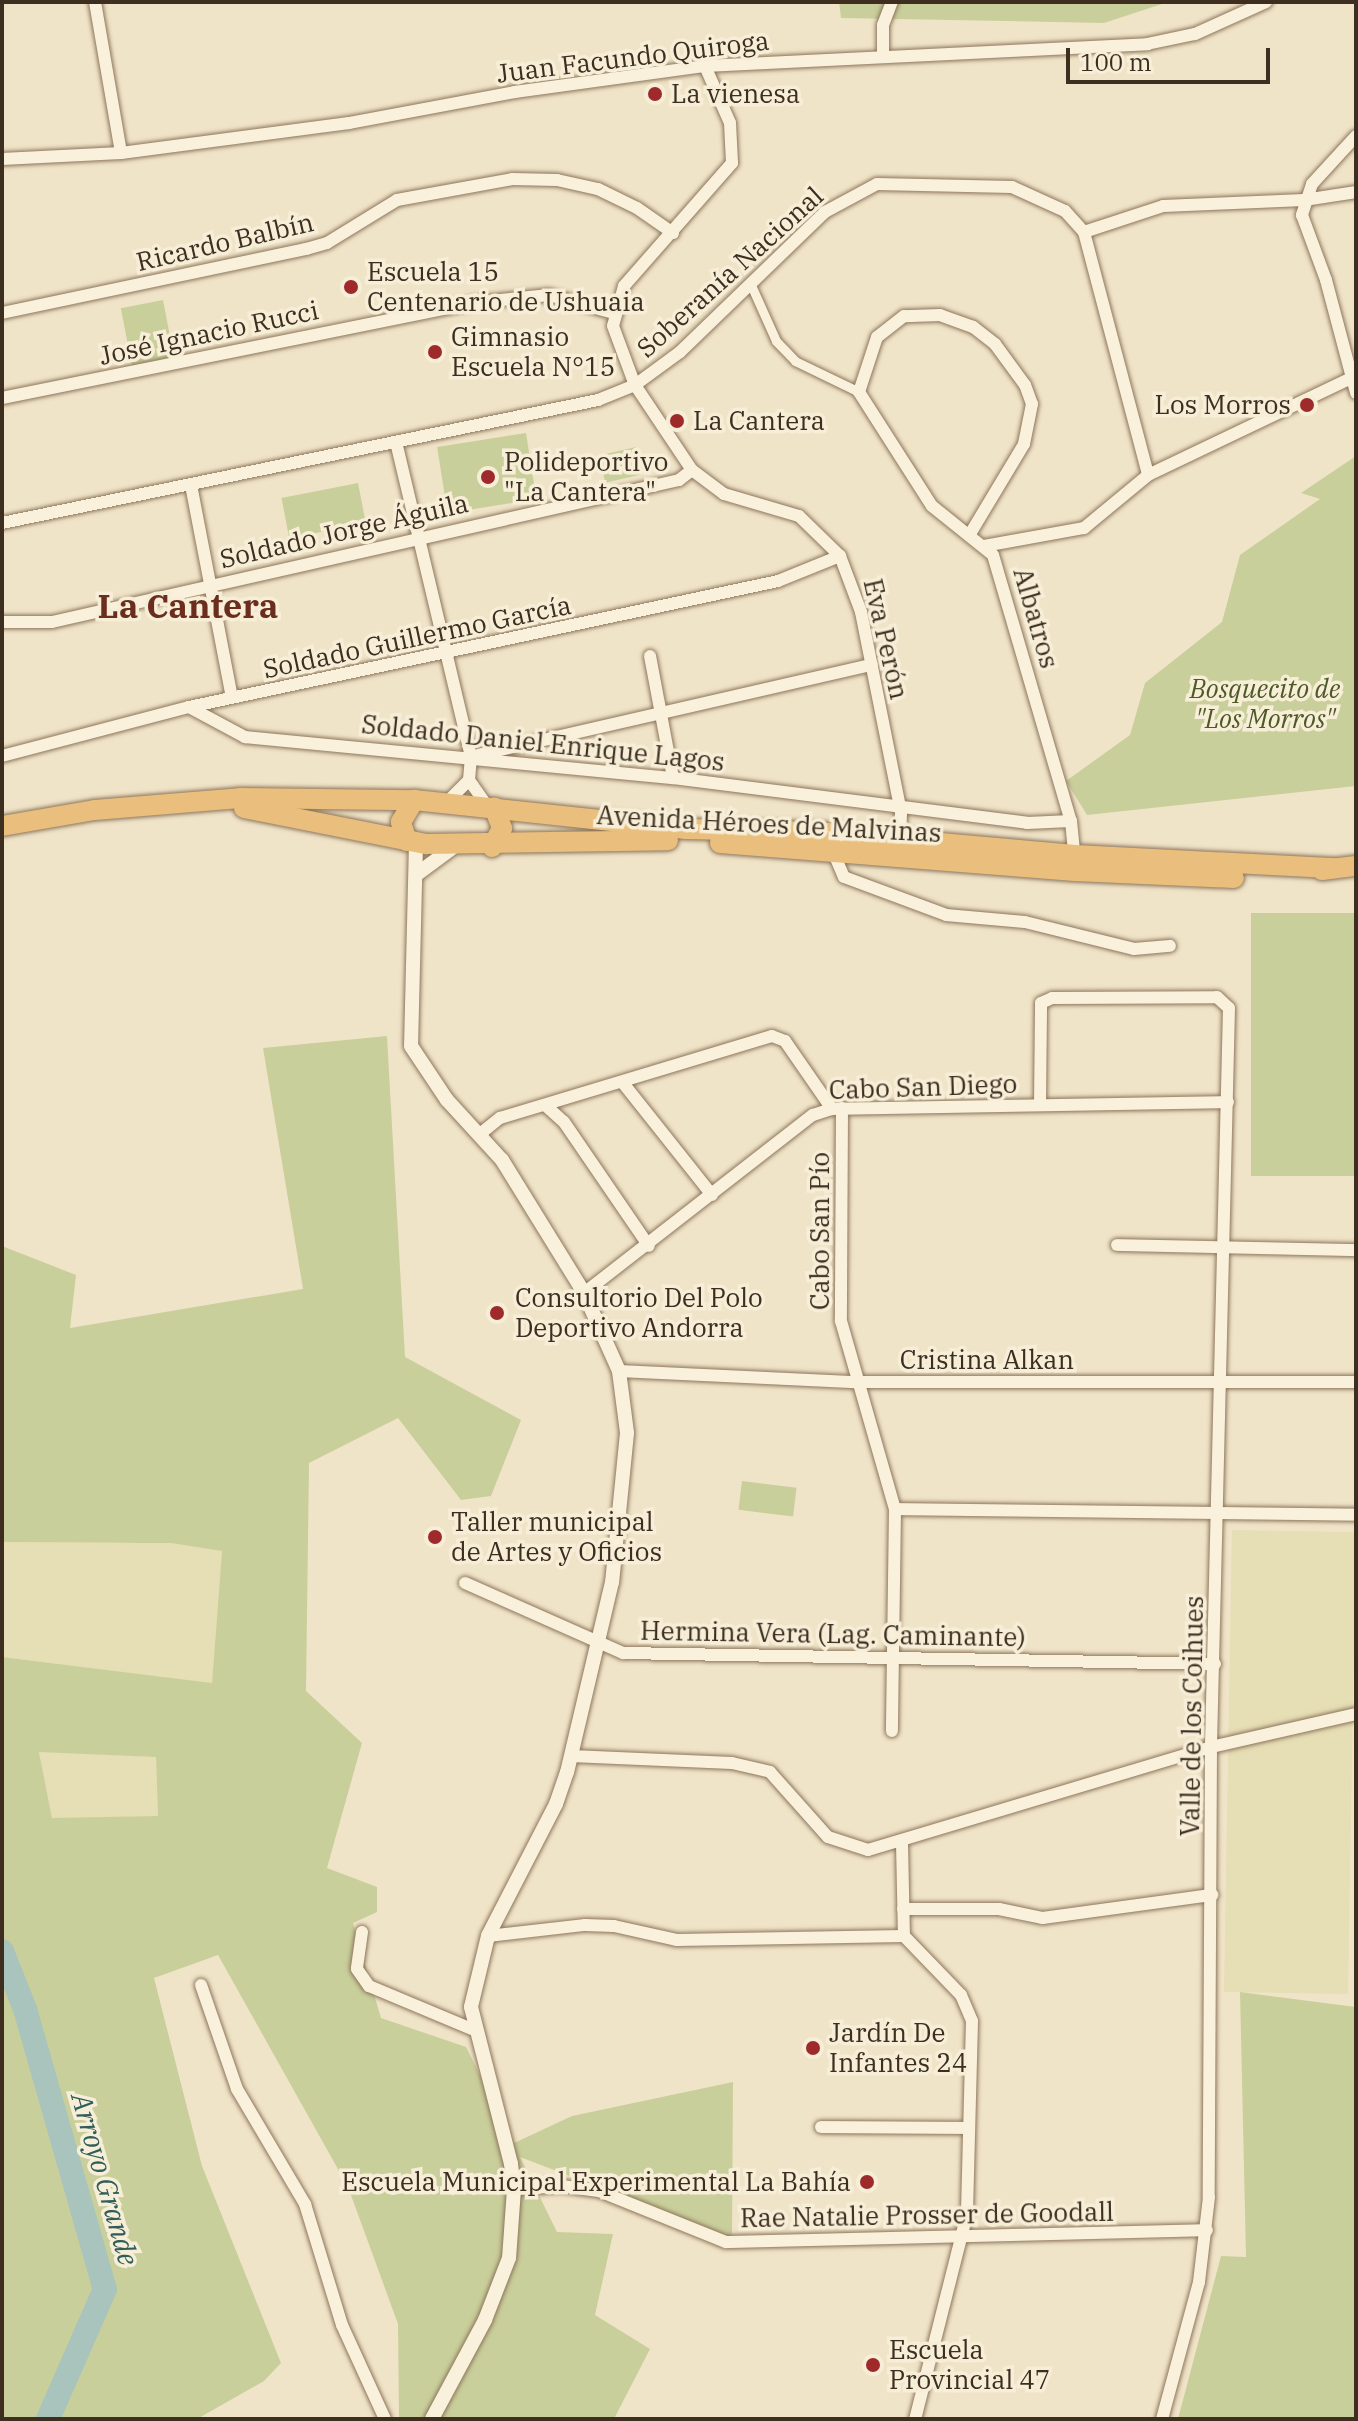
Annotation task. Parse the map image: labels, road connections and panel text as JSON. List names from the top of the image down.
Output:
{
  "streets": {
    "highway": ["Avenida Héroes de Malvinas"],
    "street": [
      "Juan Facundo Quiroga",
      "Ricardo Balbín",
      "Soberanía Nacional",
      "José Ignacio Rucci",
      "Soldado Jorge Águila",
      "Albatros",
      "Soldado Guillermo García",
      "Eva Perón",
      "Soldado Daniel Enrique Lagos",
      "Cabo San Diego",
      "Cabo San Pío",
      "Cristina Alkan",
      "Hermina Vera (Lag. Caminante)",
      "Valle de los Coihues",
      "Rae Natalie Prosser de Goodall"
    ]
  },
  "crossings": [
    ["Soberanía Nacional", "Eva Perón"],
    ["José Ignacio Rucci", "Eva Perón"],
    ["Soldado Jorge Águila", "Eva Perón"],
    ["Albatros", "Soldado Daniel Enrique Lagos"],
    ["Albatros", "Avenida Héroes de Malvinas"],
    ["Soldado Guillermo García", "Eva Perón"],
    ["Soldado Guillermo García", "Soldado Daniel Enrique Lagos"],
    ["Eva Perón", "Soldado Daniel Enrique Lagos"],
    ["Eva Perón", "Avenida Héroes de Malvinas"],
    ["Cabo San Diego", "Cabo San Pío"],
    ["Cabo San Diego", "Valle de los Coihues"],
    ["Cabo San Pío", "Cristina Alkan"],
    ["Cabo San Pío", "Hermina Vera (Lag. Caminante)"],
    ["Cristina Alkan", "Valle de los Coihues"],
    ["Hermina Vera (Lag. Caminante)", "Valle de los Coihues"],
    ["Valle de los Coihues", "Rae Natalie Prosser de Goodall"]
  ],
  "districts": ["La Cantera"],
  "water": ["Arroyo Grande"],
  "parks": ["Bosquecito de \"Los Morros\""],
  "places": [
    "La vienesa",
    "Escuela 15 Centenario de Ushuaia",
    "Gimnasio Escuela N°15",
    "Los Morros",
    "La Cantera",
    "Polideportivo \"La Cantera\"",
    "Consultorio Del Polo Deportivo Andorra",
    "Taller municipal de Artes y Oficios",
    "Jardín De Infantes 24",
    "Escuela Municipal Experimental La Bahía",
    "Escuela Provincial 47"
  ],
  "scale_bar": "100 m"
}
